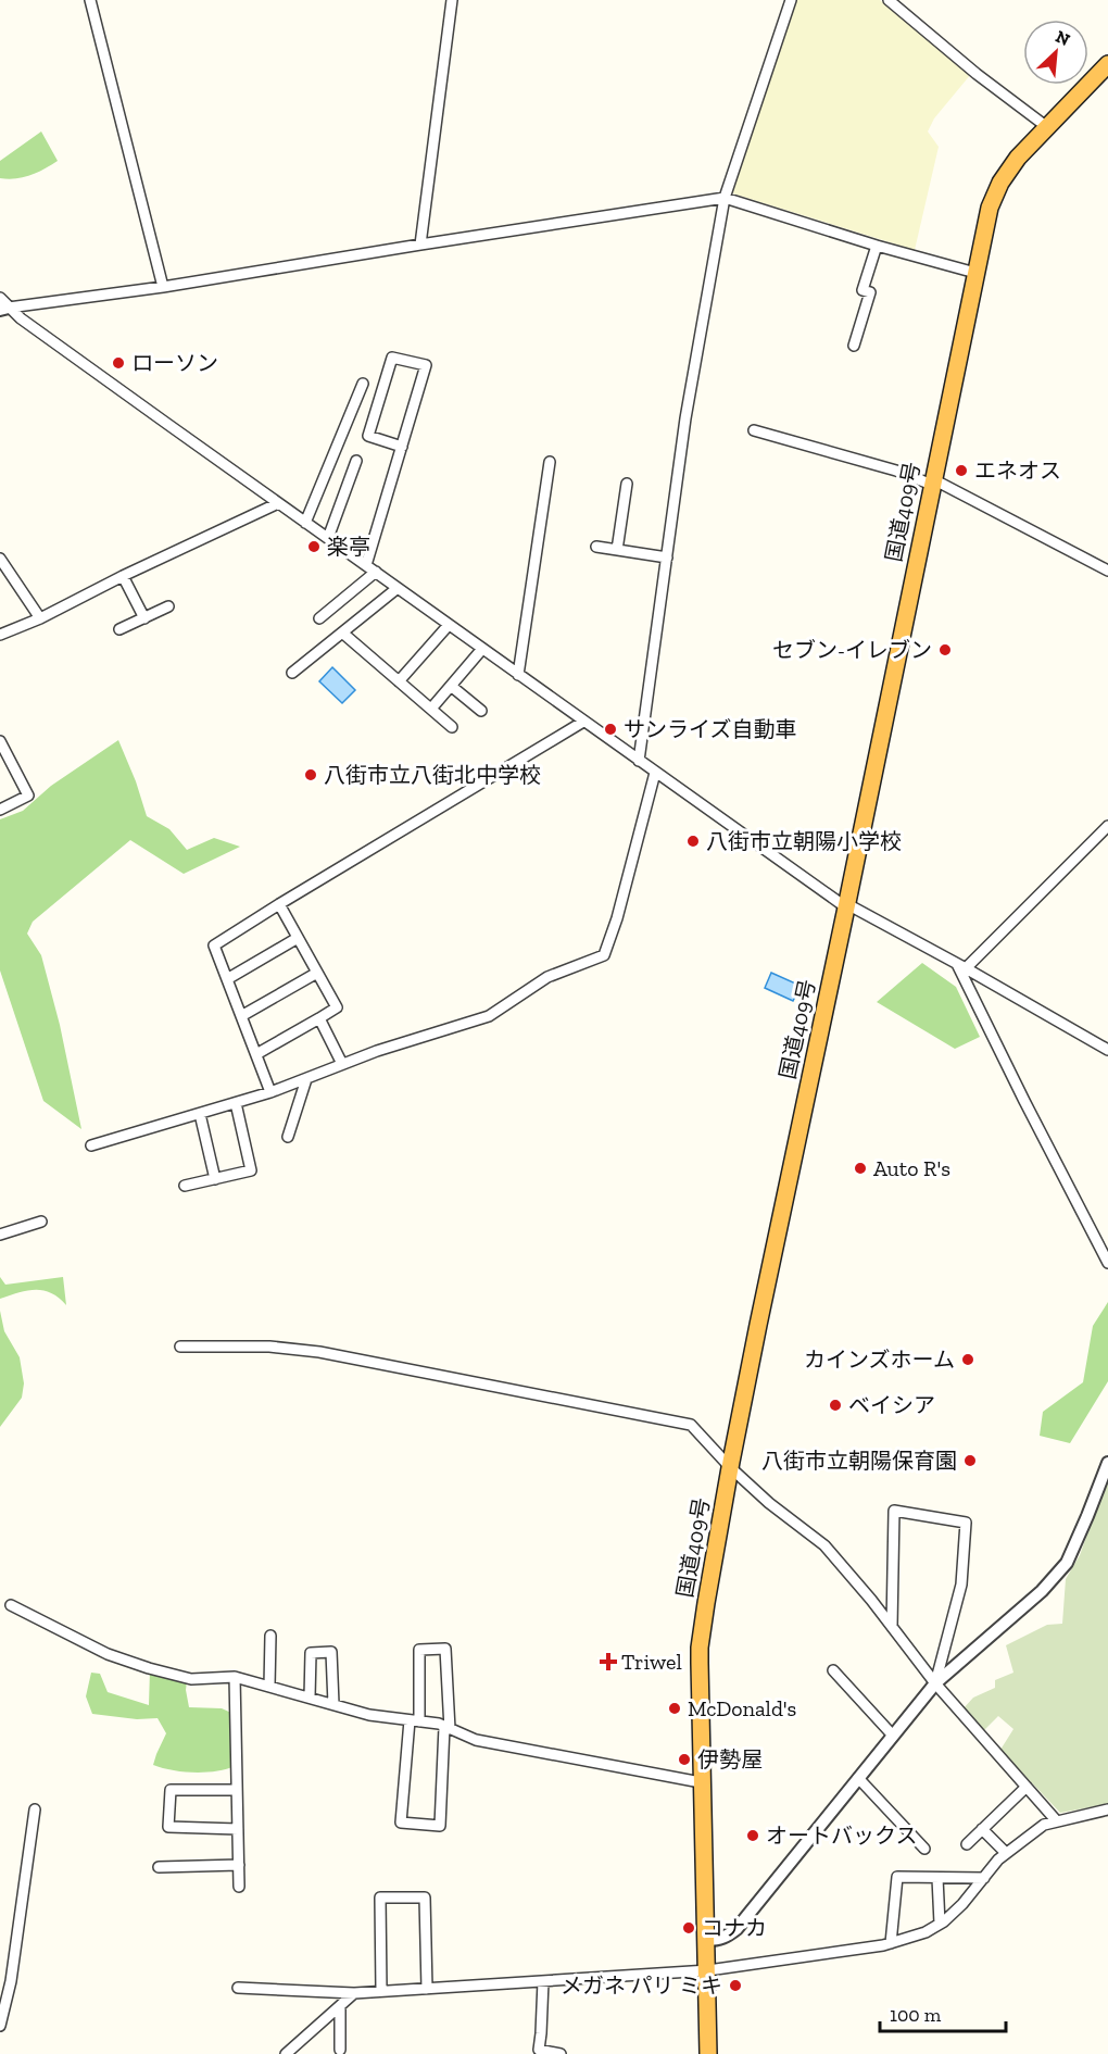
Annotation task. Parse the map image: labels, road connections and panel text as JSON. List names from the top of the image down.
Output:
{
  "streets": {
    "highway": ["国道409号"]
  },
  "places": {
    "other": [
      "ローソン",
      "エネオス",
      "楽亭",
      "セブン-イレブン",
      "サンライズ自動車",
      "八街市立八街北中学校",
      "八街市立朝陽小学校",
      "Auto R's",
      "カインズホーム",
      "ベイシア",
      "八街市立朝陽保育園",
      "McDonald's",
      "伊勢屋",
      "オートバックス",
      "コナカ",
      "メガネ パリ ミキ"
    ],
    "health": ["Triwel"]
  },
  "scale_bar": "100 m",
  "north": "top right"
}
